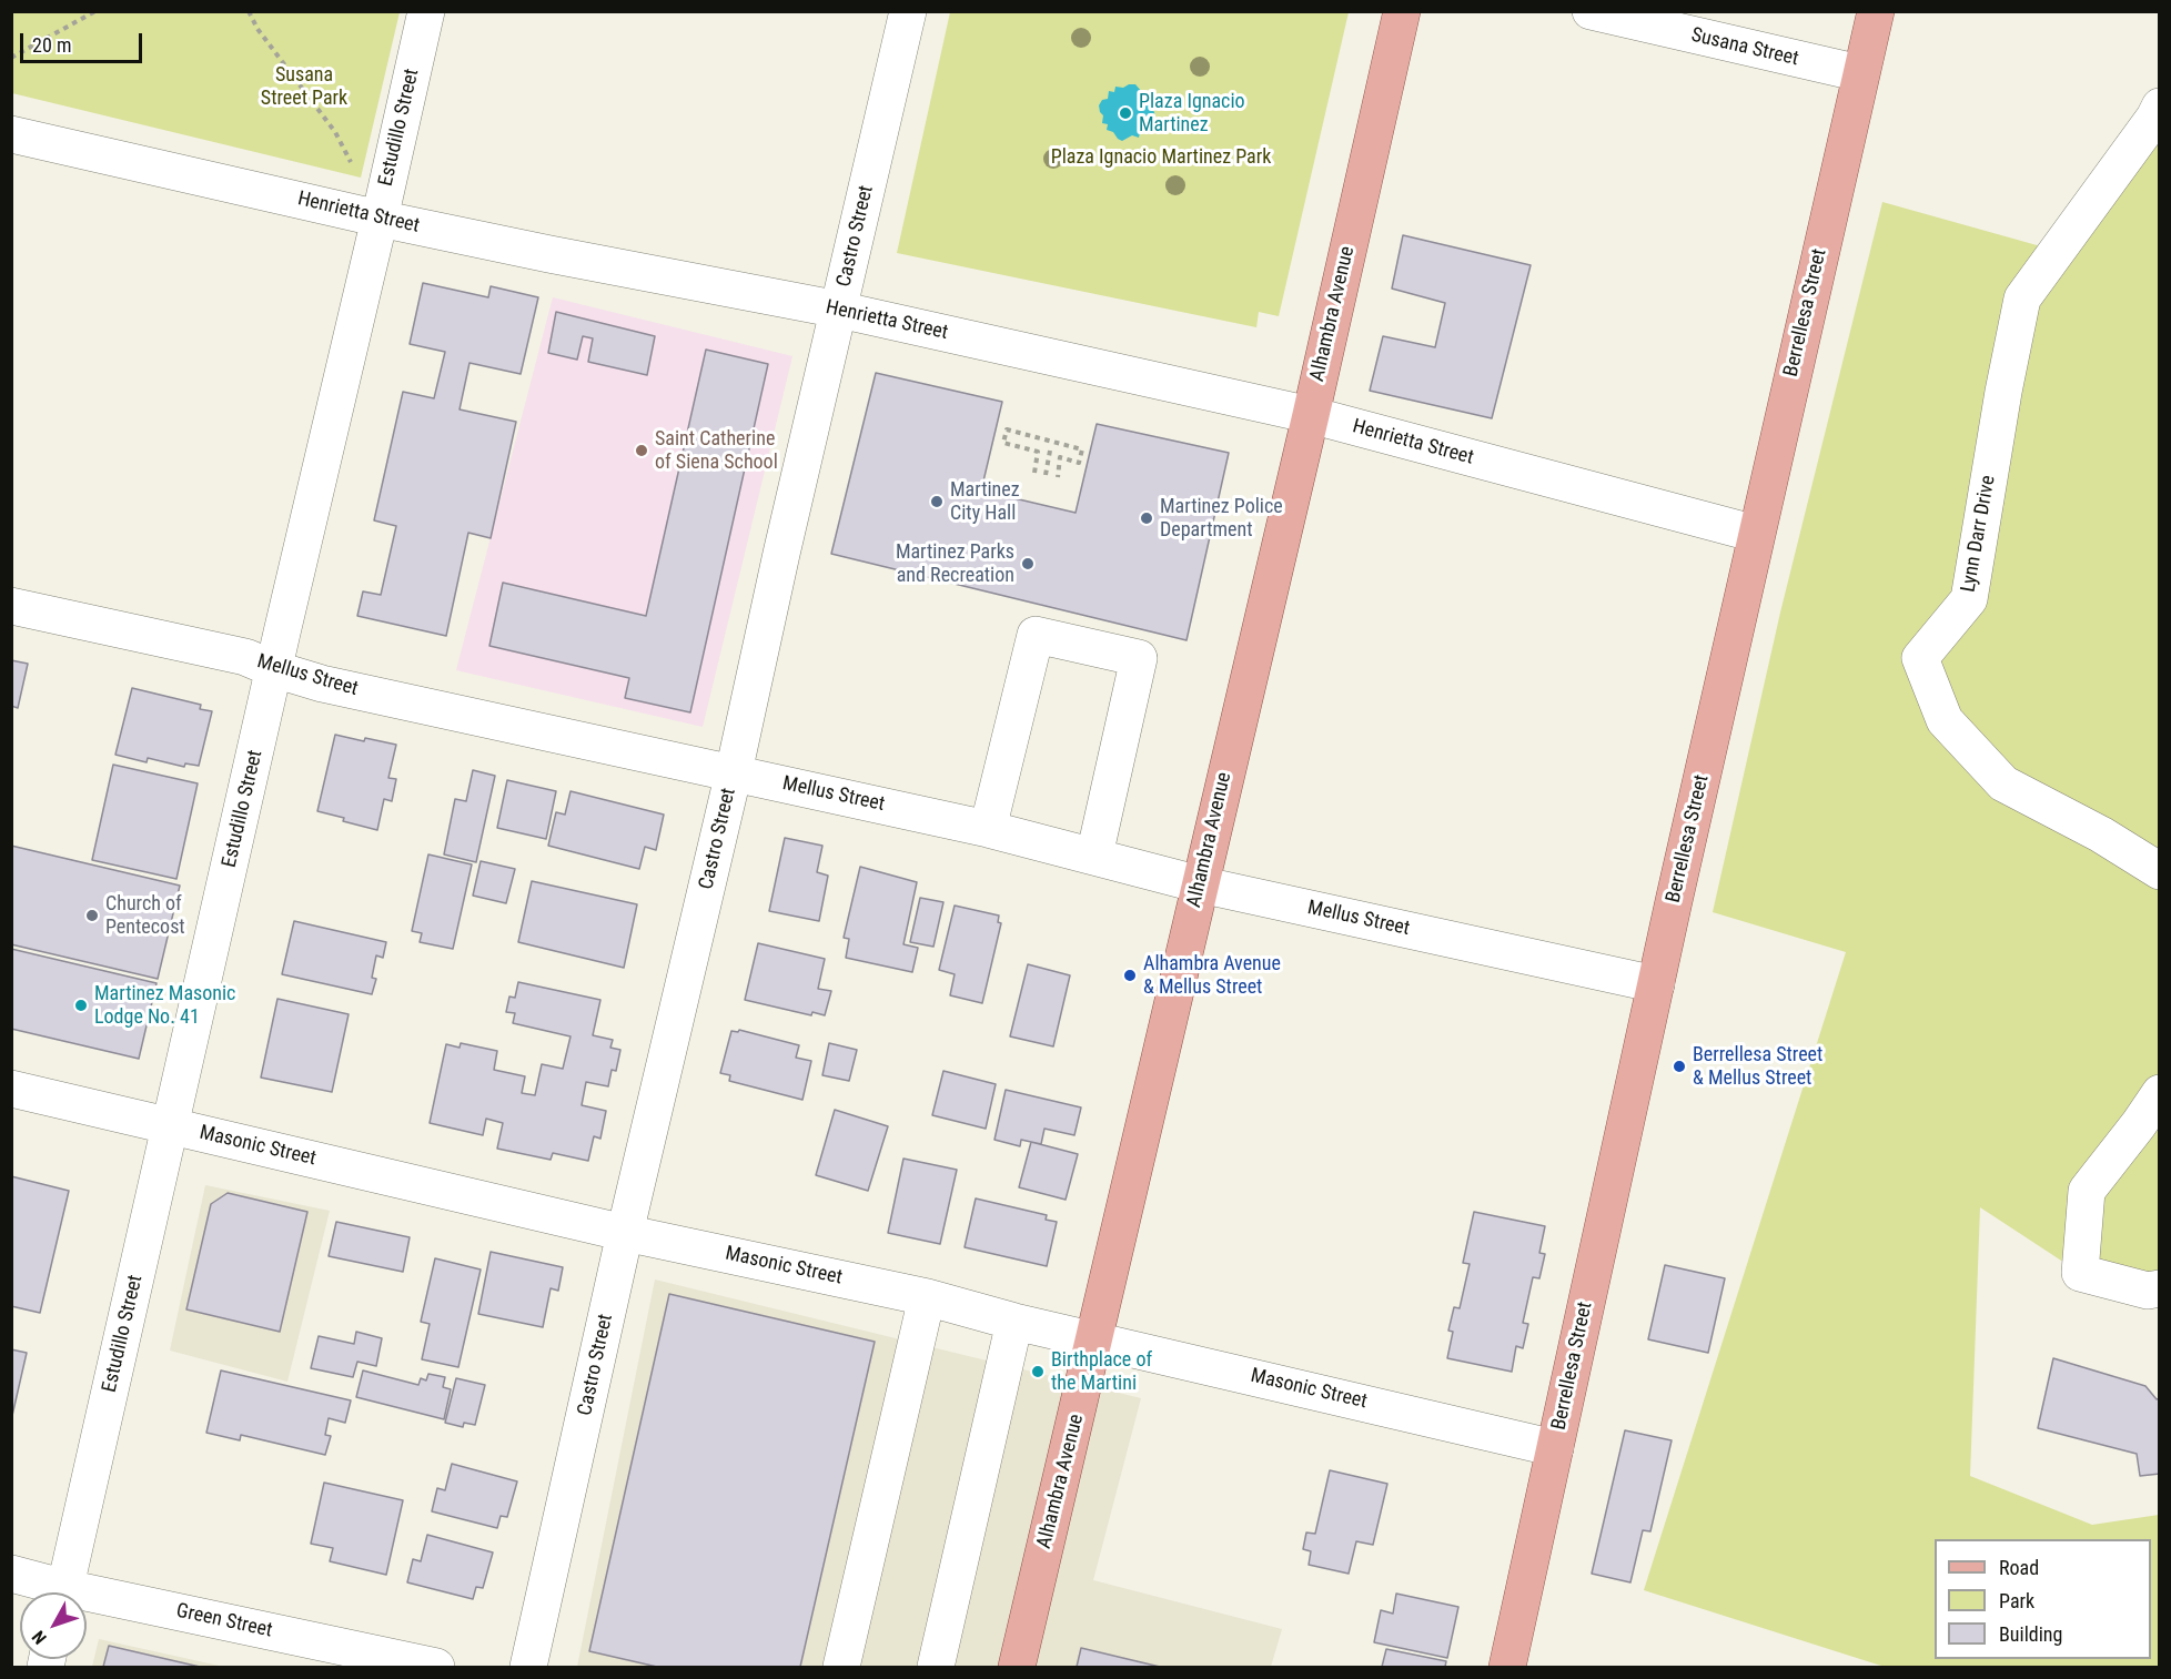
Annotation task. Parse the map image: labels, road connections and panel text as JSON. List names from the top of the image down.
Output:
{
  "streets": {
    "main road": ["Berrellesa Street", "Alhambra Avenue"],
    "street": [
      "Susana Street",
      "Estudillo Street",
      "Henrietta Street",
      "Castro Street",
      "Lynn Darr Drive",
      "Mellus Street",
      "Masonic Street",
      "Green Street"
    ]
  },
  "crossings": [
    ["Susana Street", "Berrellesa Street"],
    ["Estudillo Street", "Henrietta Street"],
    ["Estudillo Street", "Mellus Street"],
    ["Estudillo Street", "Masonic Street"],
    ["Henrietta Street", "Castro Street"],
    ["Henrietta Street", "Berrellesa Street"],
    ["Henrietta Street", "Alhambra Avenue"],
    ["Castro Street", "Mellus Street"],
    ["Castro Street", "Masonic Street"],
    ["Berrellesa Street", "Mellus Street"],
    ["Berrellesa Street", "Masonic Street"],
    ["Alhambra Avenue", "Mellus Street"],
    ["Alhambra Avenue", "Masonic Street"]
  ],
  "parks": ["Susana Street Park", "Plaza Ignacio Martinez Park"],
  "places": [
    "Plaza Ignacio Martinez",
    "Saint Catherine of Siena School",
    "Martinez City Hall",
    "Martinez Police Department",
    "Martinez Parks and Recreation",
    "Church of Pentecost",
    "Alhambra Avenue & Mellus Street",
    "Martinez Masonic Lodge No. 41",
    "Berrellesa Street & Mellus Street",
    "Birthplace of the Martini"
  ],
  "legend": ["Road", "Park", "Building"],
  "scale_bar": "20 m",
  "north": "bottom left"
}
